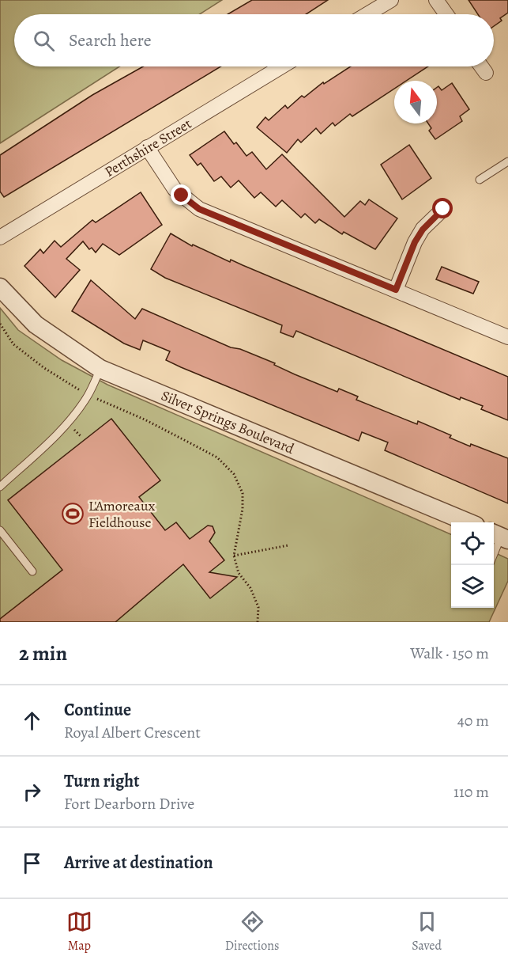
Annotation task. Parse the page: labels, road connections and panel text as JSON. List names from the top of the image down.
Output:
{
  "streets": {
    "street": ["Perthshire Street", "Silver Springs Boulevard"]
  },
  "places": {
    "sports": ["L'Amoreaux Fieldhouse"]
  },
  "north": "top",
  "page": {
    "search": "Search here",
    "heading": ["2 min", "Walk · 150 m"],
    "list": [
      ["Continue", "Royal Albert Crescent", "40 m"],
      ["Turn right", "Fort Dearborn Drive", "110 m"],
      "Arrive at destination"
    ],
    "nav": ["Map", "Directions", "Saved"]
  }
}
